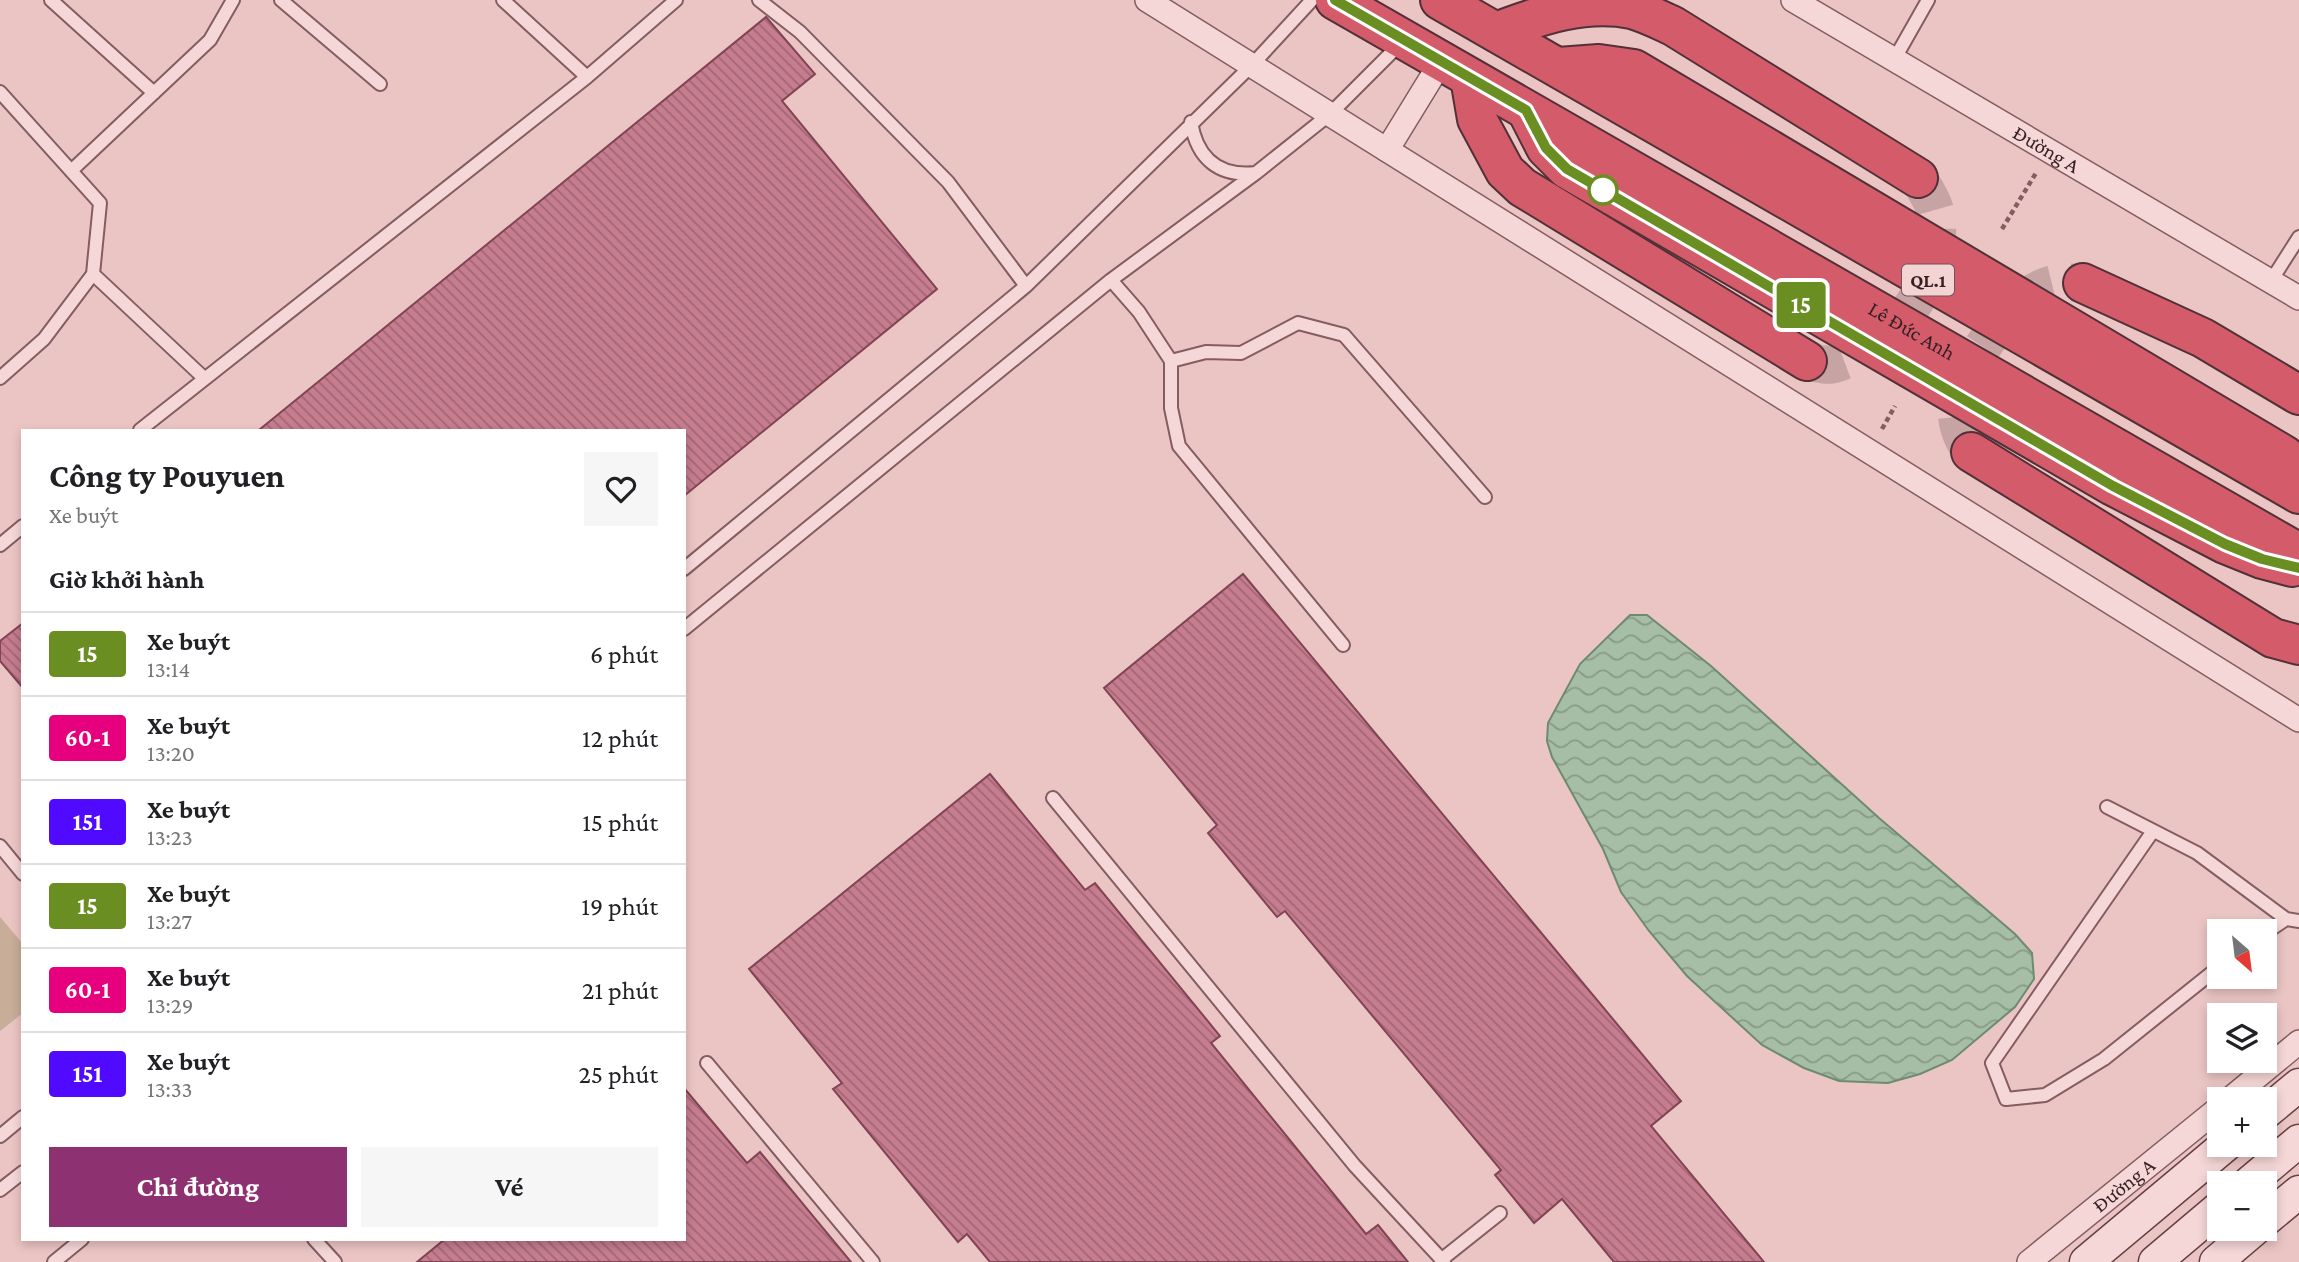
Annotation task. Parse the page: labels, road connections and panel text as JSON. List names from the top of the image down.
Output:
{
  "streets": {
    "highway": ["QL.1", "Lê Đức Anh"],
    "street": ["Đường A"]
  },
  "lines": ["bus line 15"],
  "north": "bottom right",
  "page": {
    "on_map": "15",
    "heading": [
      ["Công ty Pouyuen", "Xe buýt"],
      "Giờ khởi hành"
    ],
    "list": [
      {
        "mark": "15",
        "name": "Xe buýt",
        "note": "13:14",
        "value": "6 phút"
      },
      {
        "mark": "60-1",
        "name": "Xe buýt",
        "note": "13:20",
        "value": "12 phút"
      },
      {
        "mark": "151",
        "name": "Xe buýt",
        "note": "13:23",
        "value": "15 phút"
      },
      {
        "mark": "15",
        "name": "Xe buýt",
        "note": "13:27",
        "value": "19 phút"
      },
      {
        "mark": "60-1",
        "name": "Xe buýt",
        "note": "13:29",
        "value": "21 phút"
      },
      {
        "mark": "151",
        "name": "Xe buýt",
        "note": "13:33",
        "value": "25 phút"
      }
    ],
    "map_buttons": ["+", "−"],
    "buttons": ["Chỉ đường", "Vé"]
  }
}
